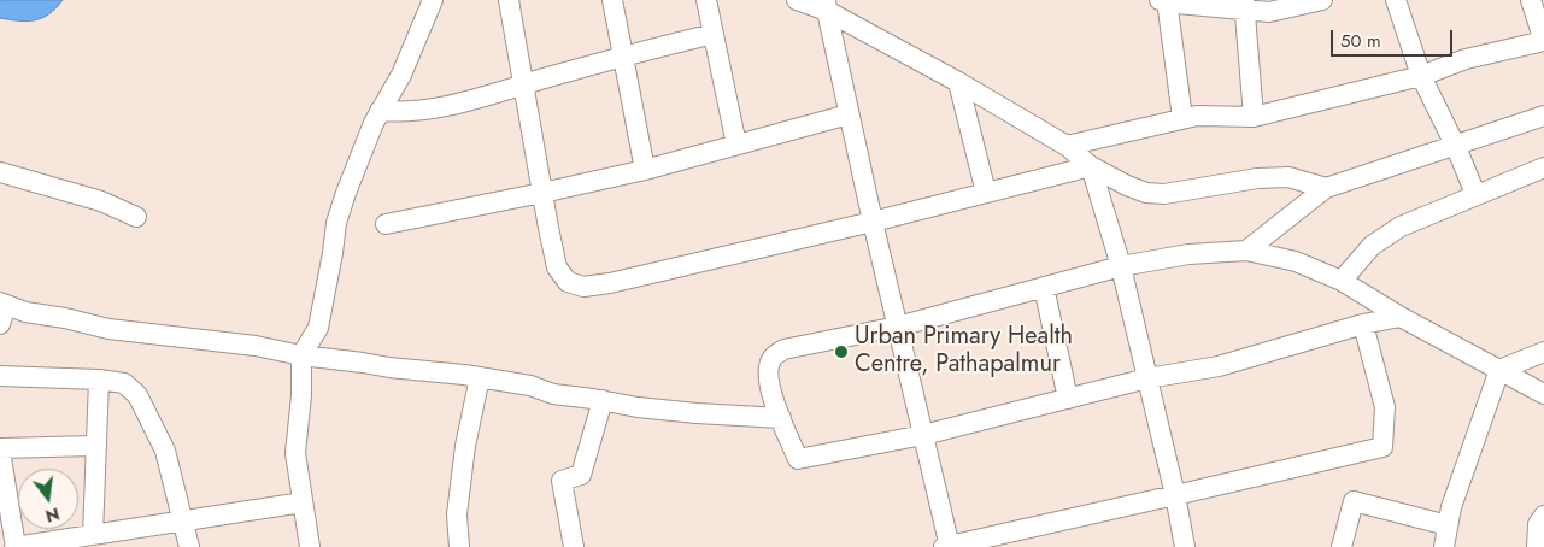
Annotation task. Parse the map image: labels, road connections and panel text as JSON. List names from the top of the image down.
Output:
{
  "places": ["Urban Primary Health Centre, Pathapalmur"],
  "scale_bar": "50 m",
  "north": "bottom"
}
